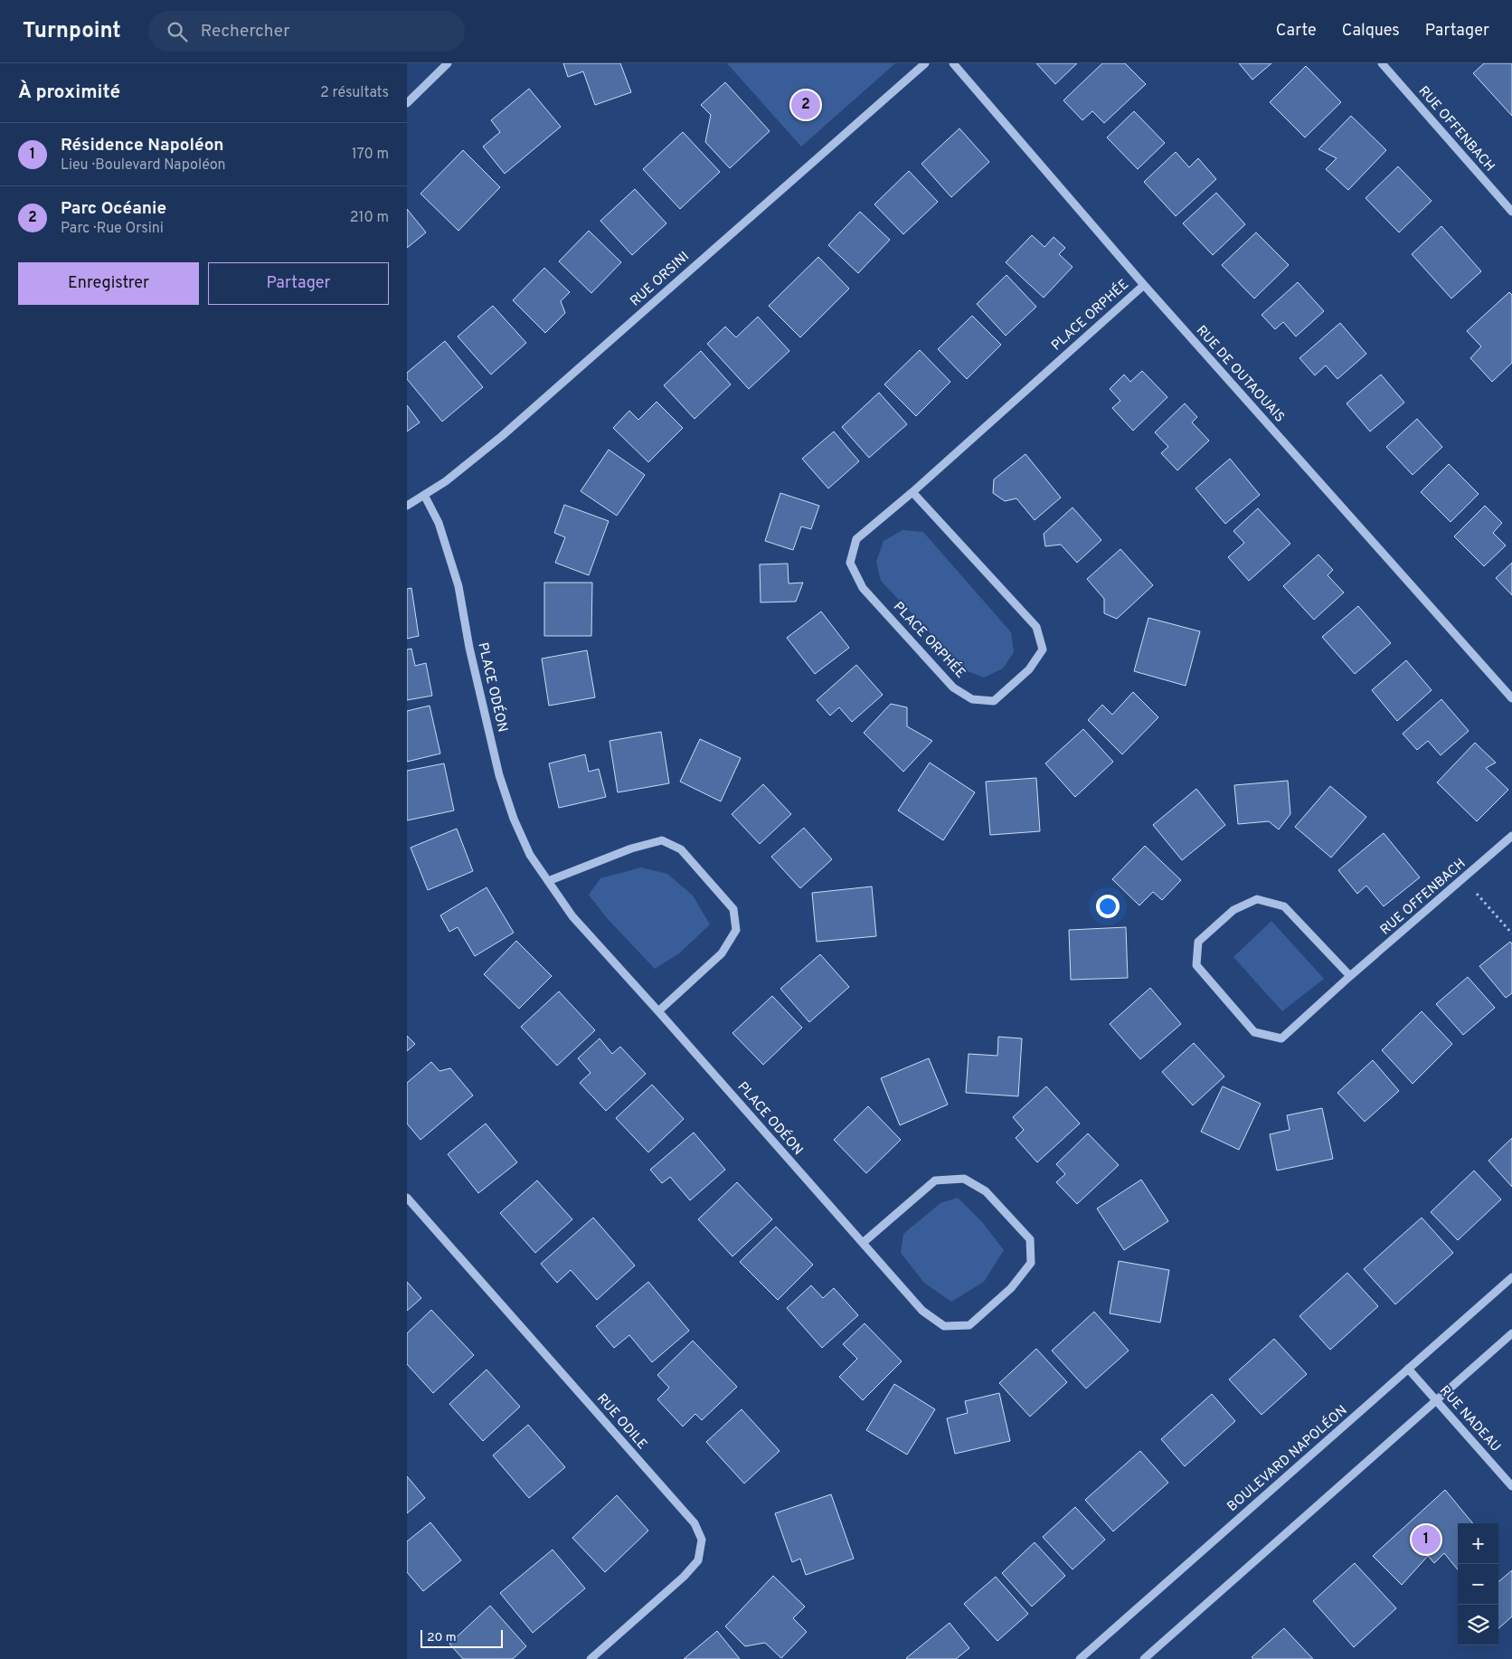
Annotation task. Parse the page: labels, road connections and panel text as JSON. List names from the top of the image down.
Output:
{
  "streets": {
    "street": [
      "RUE OFFENBACH",
      "RUE ORSINI",
      "PLACE ORPHÉE",
      "RUE DE OUTAOUAIS",
      "PLACE ODÉON",
      "RUE NADEAU",
      "RUE ODILE",
      "BOULEVARD NAPOLÉON"
    ]
  },
  "crossings": [
    ["RUE ORSINI", "PLACE ODÉON"],
    ["PLACE ORPHÉE", "RUE DE OUTAOUAIS"],
    ["RUE NADEAU", "BOULEVARD NAPOLÉON"]
  ],
  "scale_bar": "20 m",
  "page": {
    "header": "Turnpoint",
    "search": "Rechercher",
    "nav": ["Carte", "Calques", "Partager"],
    "heading": ["À proximité", "2 résultats"],
    "pins": ["2", "1"],
    "list": [
      {
        "mark": "1",
        "name": "Résidence Napoléon",
        "note": "Lieu · Boulevard Napoléon",
        "value": "170 m"
      },
      {
        "mark": "2",
        "name": "Parc Océanie",
        "note": "Parc · Rue Orsini",
        "value": "210 m"
      }
    ],
    "buttons": ["Enregistrer", "Partager"],
    "map_buttons": ["+", "−"],
    "scale": "20 m"
  }
}
